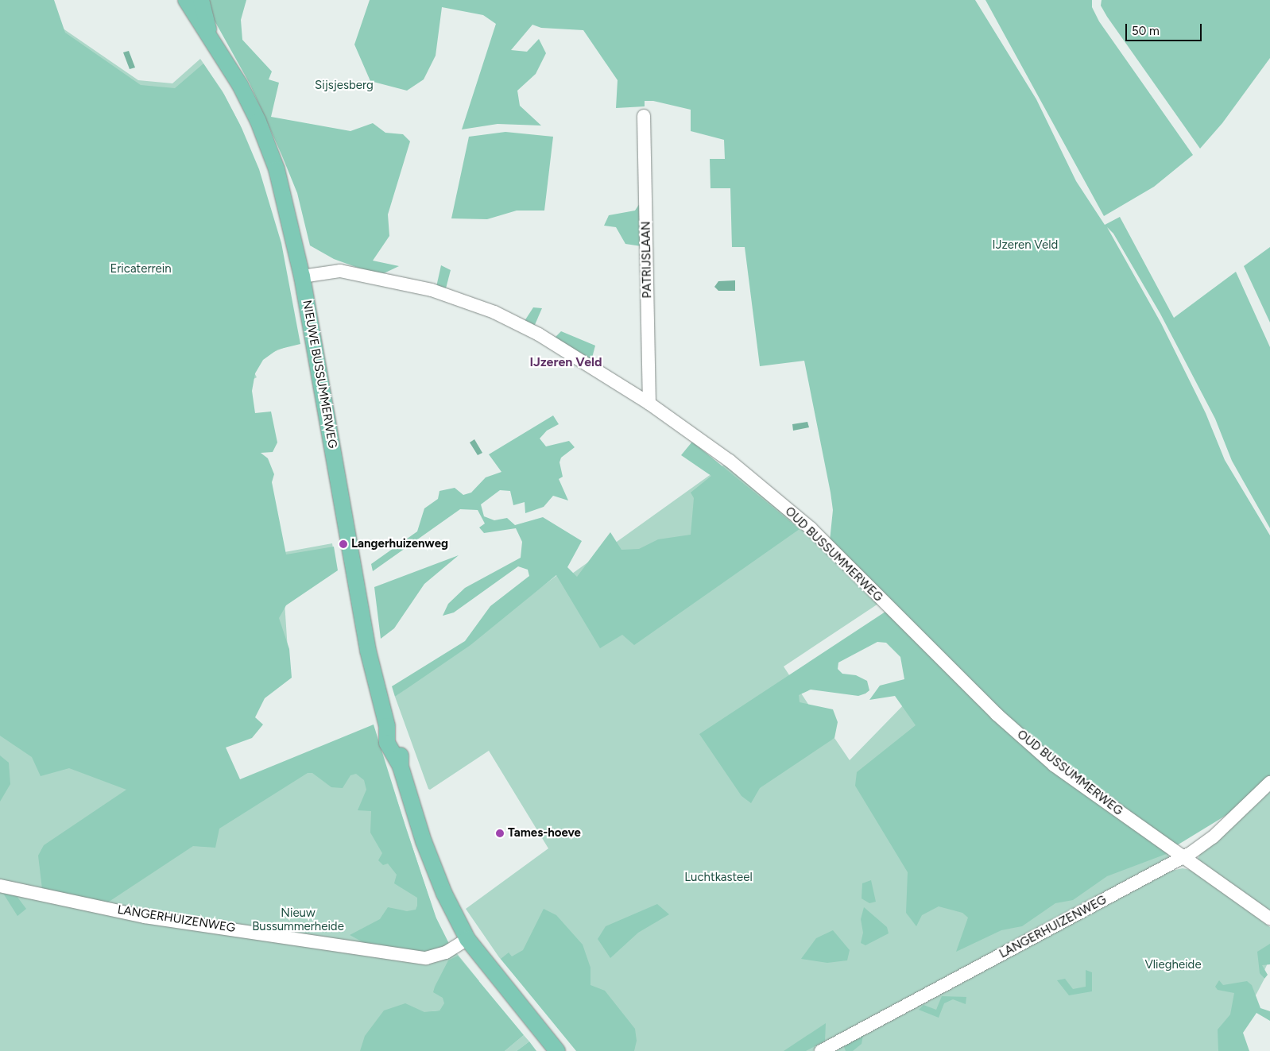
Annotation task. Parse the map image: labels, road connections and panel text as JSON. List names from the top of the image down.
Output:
{
  "streets": {
    "main road": ["NIEUWE BUSSUMMERWEG"],
    "street": ["PATRIJSLAAN", "OUD BUSSUMMERWEG", "LANGERHUIZENWEG"]
  },
  "crossings": [
    ["PATRIJSLAAN", "OUD BUSSUMMERWEG"],
    ["NIEUWE BUSSUMMERWEG", "OUD BUSSUMMERWEG"],
    ["NIEUWE BUSSUMMERWEG", "LANGERHUIZENWEG"],
    ["OUD BUSSUMMERWEG", "LANGERHUIZENWEG"]
  ],
  "districts": ["IJzeren Veld"],
  "parks": [
    "Sijsjesberg",
    "IJzeren Veld",
    "Ericaterrein",
    "Luchtkasteel",
    "Nieuw Bussummerheide",
    "Vliegheide"
  ],
  "places": ["Langerhuizenweg", "Tames-hoeve"],
  "scale_bar": "50 m"
}
